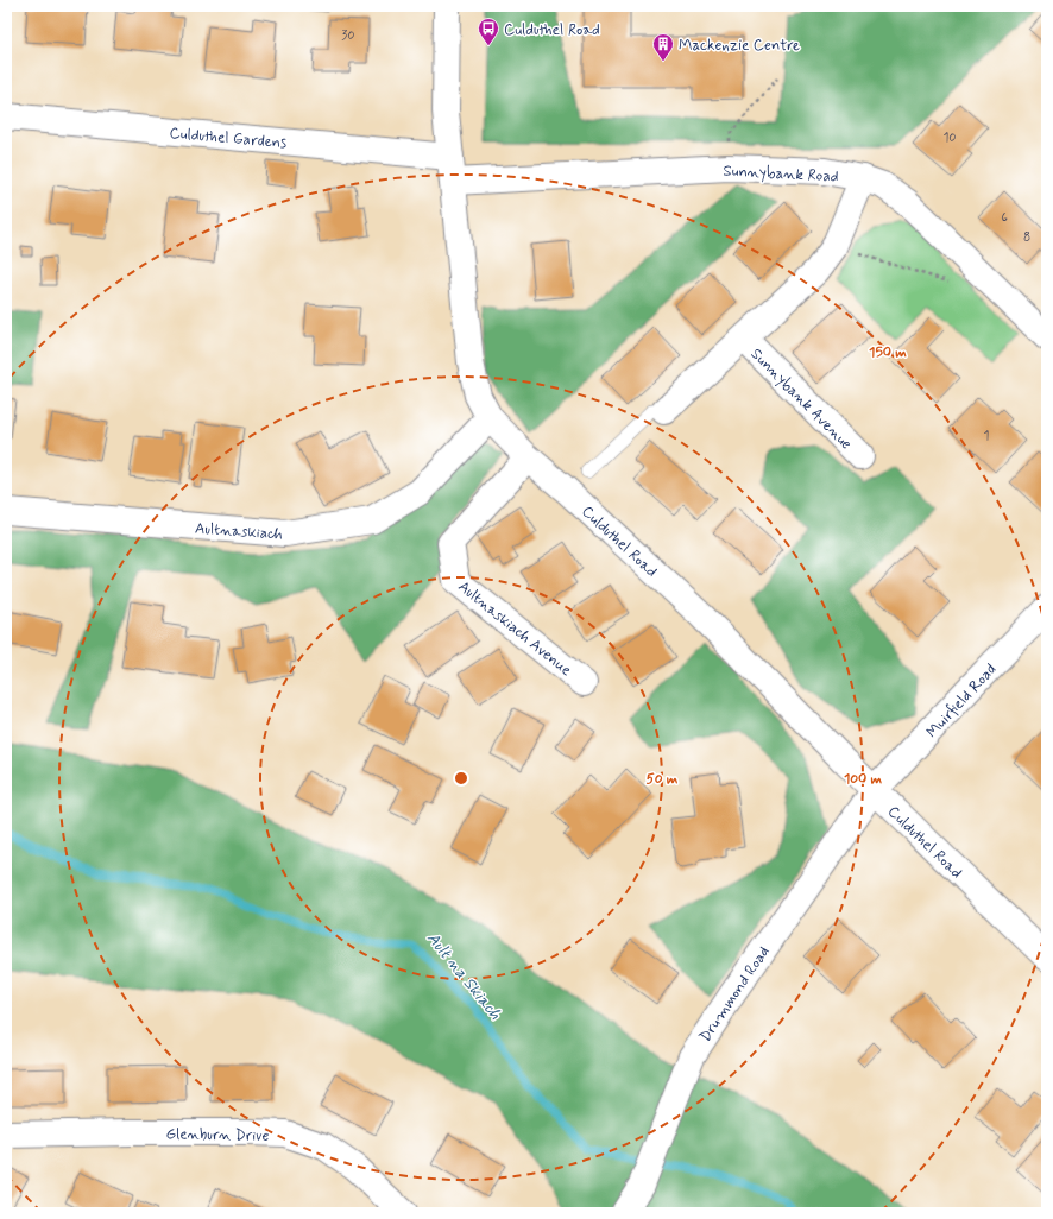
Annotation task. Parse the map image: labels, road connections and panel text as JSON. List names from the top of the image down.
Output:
{
  "streets": {
    "street": [
      "Culduthel Gardens",
      "Sunnybank Road",
      "Sunnybank Avenue",
      "Aultnaskiach",
      "Culduthel Road",
      "Aultnaskiach Avenue",
      "Muirfield Road",
      "Drummond Road",
      "Glenburn Drive"
    ]
  },
  "crossings": [
    ["Culduthel Gardens", "Sunnybank Road"],
    ["Culduthel Gardens", "Culduthel Road"],
    ["Sunnybank Road", "Sunnybank Avenue"],
    ["Sunnybank Road", "Culduthel Road"],
    ["Aultnaskiach", "Culduthel Road"],
    ["Culduthel Road", "Aultnaskiach Avenue"],
    ["Culduthel Road", "Muirfield Road"],
    ["Culduthel Road", "Drummond Road"],
    ["Muirfield Road", "Drummond Road"]
  ],
  "water": ["Ault na Skiach"],
  "places": {
    "bus stop": ["Culduthel Road"],
    "building": ["Mackenzie Centre"]
  },
  "house_numbers": [
    "30",
    "10",
    "6",
    "8",
    "1"
  ],
  "rings": ["150 m", "50 m", "100 m"]
}
